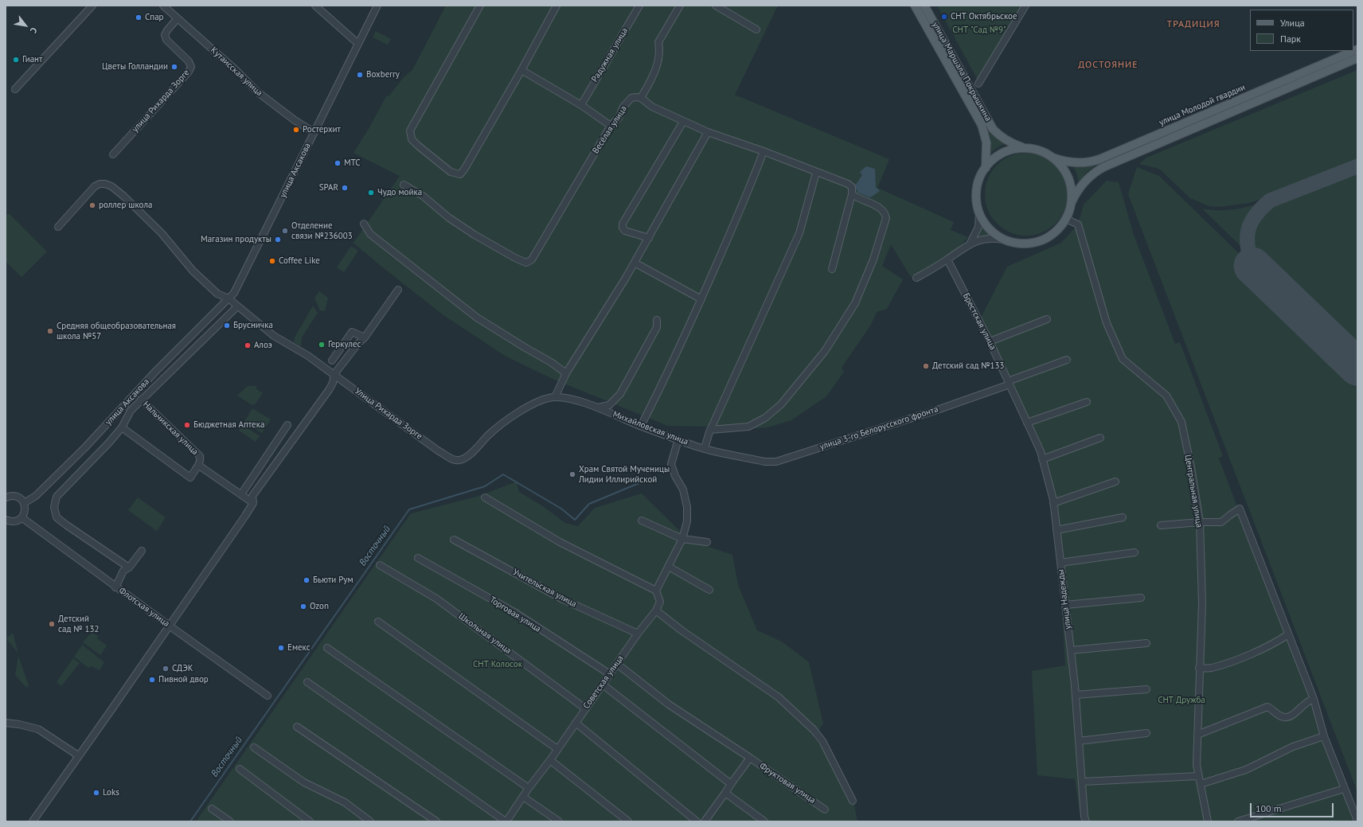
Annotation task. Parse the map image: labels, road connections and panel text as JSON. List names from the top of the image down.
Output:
{
  "streets": {
    "main road": ["улица Маршала Покрышкина", "улица Молодой гвардии"],
    "street": [
      "Радужная улица",
      "Кутаисская улица",
      "улица Рихарда Зорге",
      "Весёлая улица",
      "улица Аксакова",
      "Брестская улица",
      "Улица Рихарда Зорге",
      "Нальчикская улица",
      "Михайловская улица",
      "улица 3-го Белорусского фронта",
      "Центральная улица",
      "Учительская улица",
      "улица Надежды",
      "Флотская улица",
      "Торговая улица",
      "Школьная улица",
      "Советская улица",
      "Фруктовая улица"
    ]
  },
  "crossings": [
    ["Кутаисская улица", "улица Рихарда Зорге"],
    ["Кутаисская улица", "улица Аксакова"],
    ["улица Маршала Покрышкина", "улица Молодой гвардии"],
    ["улица Маршала Покрышкина", "Центральная улица"],
    ["улица Молодой гвардии", "Центральная улица"],
    ["Брестская улица", "улица 3-го Белорусского фронта"],
    ["Брестская улица", "улица Надежды"],
    ["Улица Рихарда Зорге", "Михайловская улица"],
    ["Михайловская улица", "улица 3-го Белорусского фронта"],
    ["улица 3-го Белорусского фронта", "улица Надежды"],
    ["Учительская улица", "Советская улица"],
    ["Торговая улица", "Советская улица"],
    ["Школьная улица", "Советская улица"],
    ["Советская улица", "Фруктовая улица"]
  ],
  "districts": ["ТРАДИЦИЯ", "ДОСТОЯНИЕ"],
  "water": ["Восточный"],
  "parks": ["СНТ \"Сад №9\"", "СНТ Колосок", "СНТ Дружба"],
  "places": [
    "СНТ Октябрьское",
    "Спар",
    "Гиант",
    "Цветы Голландии",
    "Boxberry",
    "Ростерхит",
    "МТС",
    "SPAR",
    "Чудо мойка",
    "роллер школа",
    "Отделение связи №236003",
    "Магазин продукты",
    "Coffee Like",
    "Брусничка",
    "Средняя общеобразовательная школа №57",
    "Геркулес",
    "Алоэ",
    "Детский сад №133",
    "Бюджетная Аптека",
    "Храм Святой Мученицы Лидии Иллирийской",
    "Бьюти Рум",
    "Ozon",
    "Детский сад № 132",
    "Емекс",
    "СДЭК",
    "Пивной двор",
    "Loks"
  ],
  "legend": ["Улица", "Парк"],
  "scale_bar": "100 m",
  "north": "bottom right"
}
